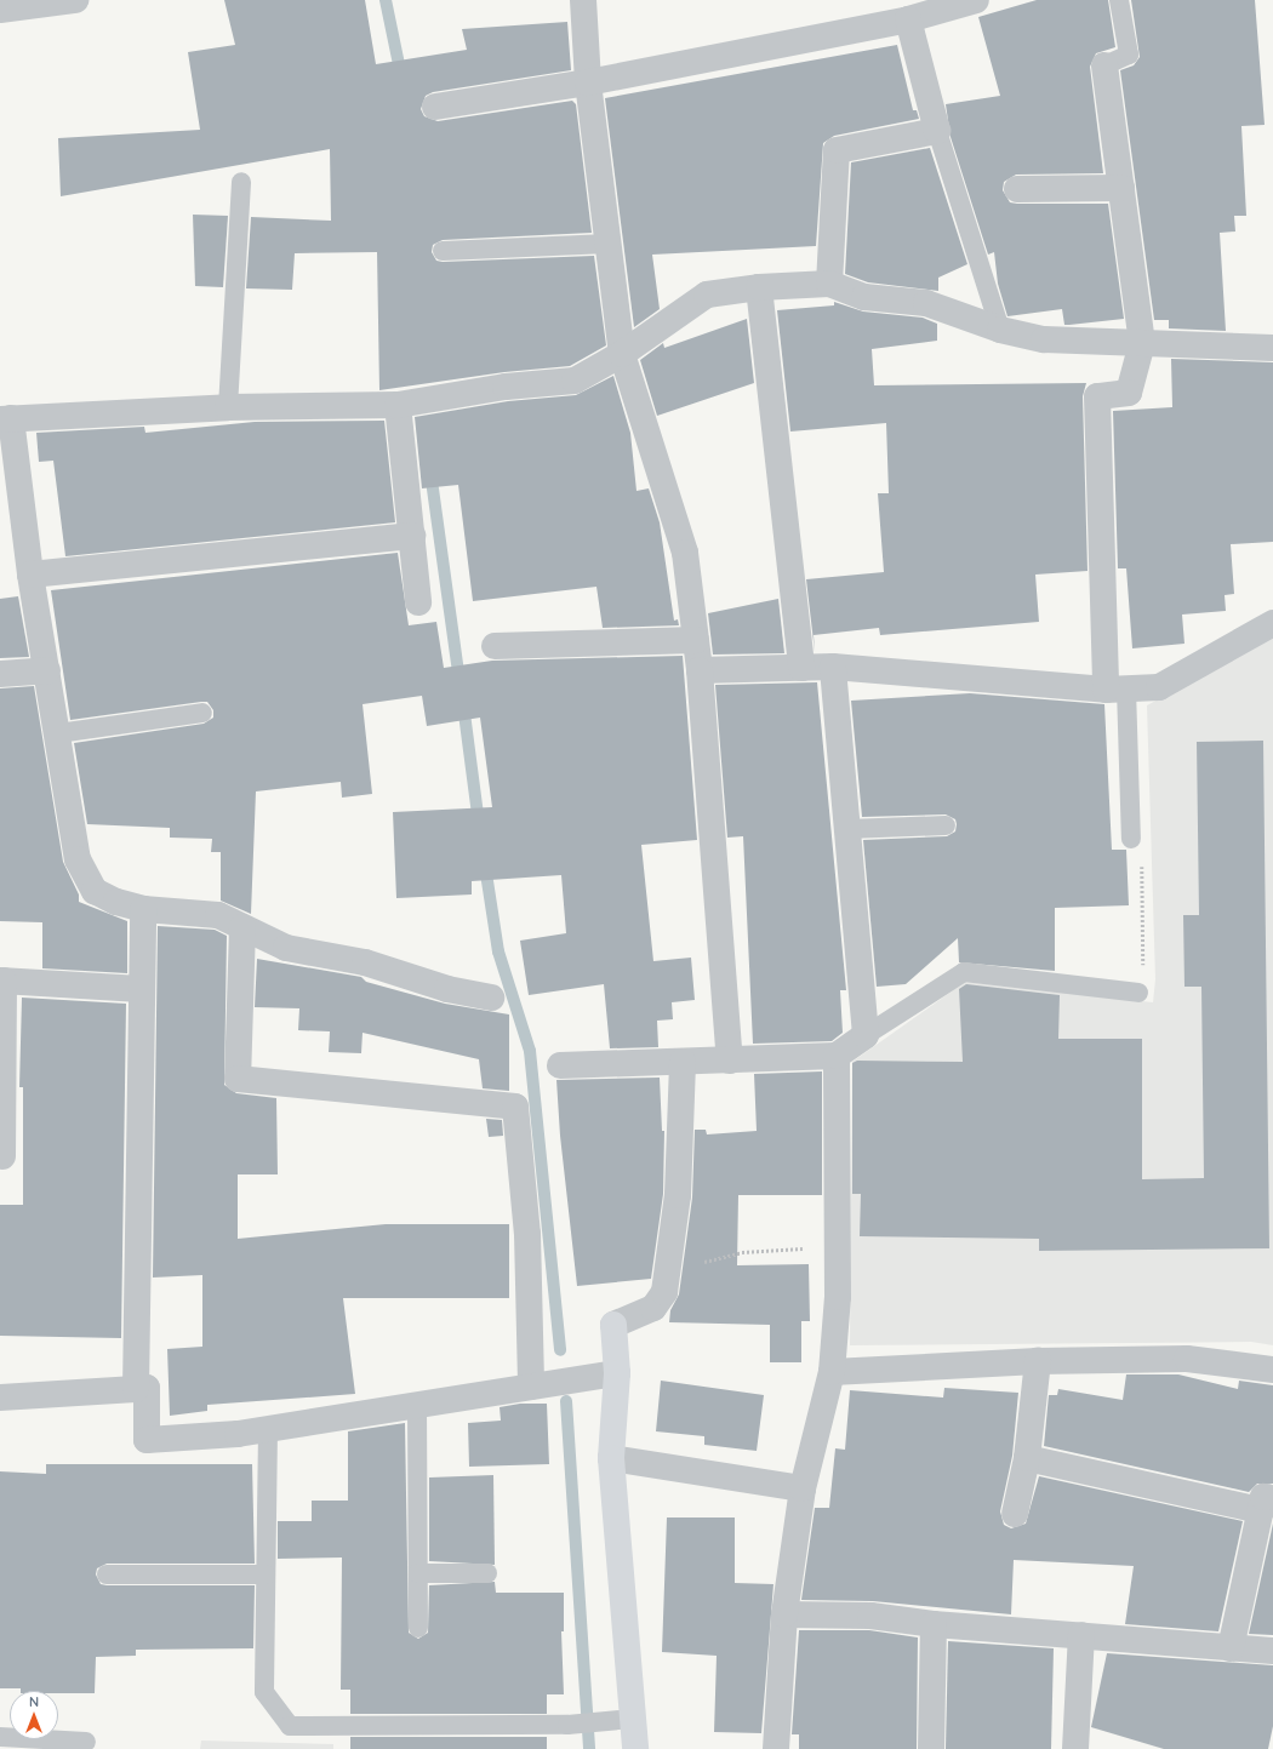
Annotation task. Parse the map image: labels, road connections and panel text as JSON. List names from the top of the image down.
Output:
{
  "north": "top"
}
